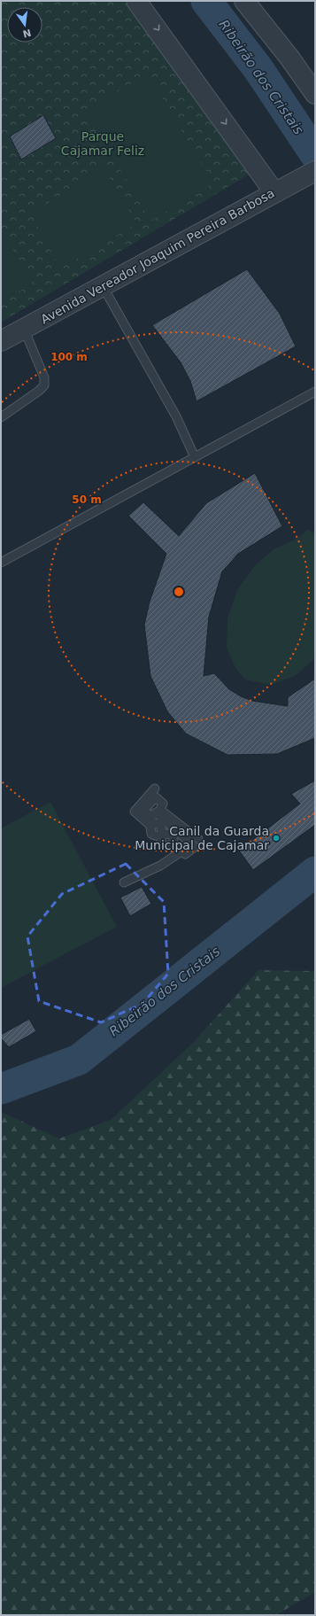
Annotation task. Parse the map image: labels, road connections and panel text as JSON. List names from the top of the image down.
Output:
{
  "streets": {
    "street": ["Avenida Vereador Joaquim Pereira Barbosa"]
  },
  "water": ["Ribeirão dos Cristais"],
  "parks": ["Parque Cajamar Feliz"],
  "places": ["Canil da Guarda Municipal de Cajamar"],
  "north": "bottom",
  "rings": ["100 m", "50 m"]
}
